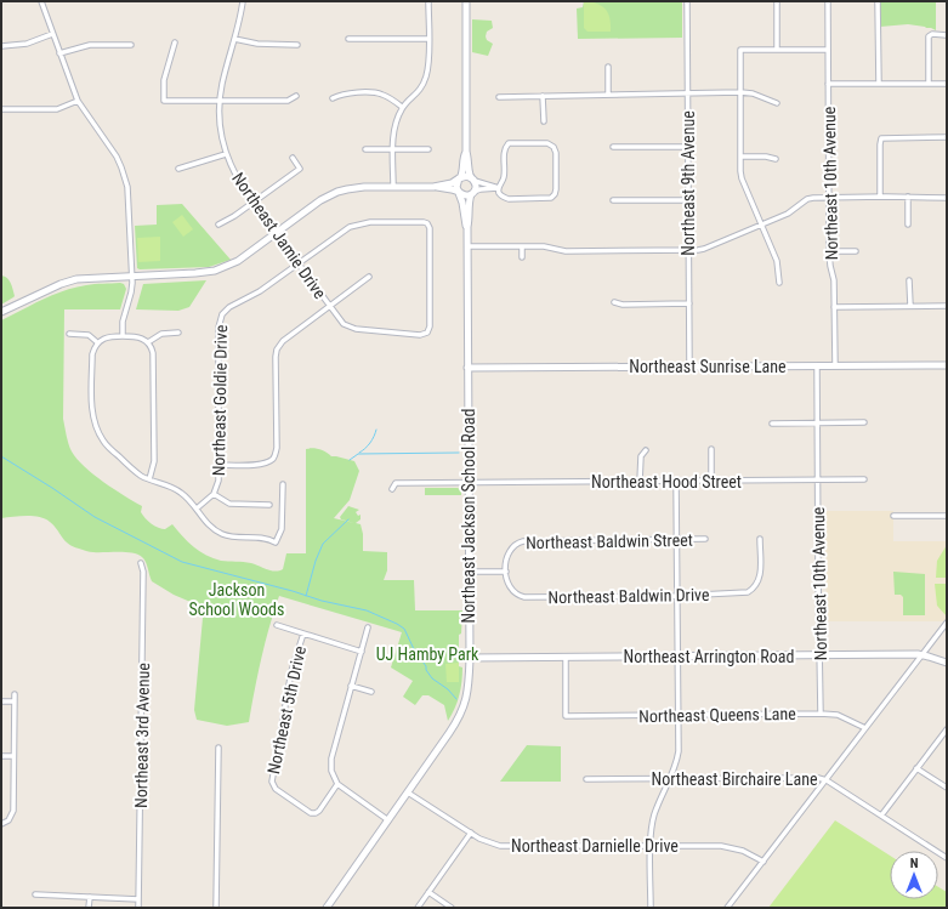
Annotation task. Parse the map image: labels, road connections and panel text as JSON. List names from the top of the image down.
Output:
{
  "streets": {
    "street": [
      "Northeast 9th Avenue",
      "Northeast 10th Avenue",
      "Northeast Jamie Drive",
      "Northeast Sunrise Lane",
      "Northeast Goldie Drive",
      "Northeast Hood Street",
      "Northeast Jackson School Road",
      "Northeast Baldwin Street",
      "Northeast Baldwin Drive",
      "Northeast Arrington Road",
      "Northeast 5th Drive",
      "Northeast Queens Lane",
      "Northeast 3rd Avenue",
      "Northeast Birchaire Lane",
      "Northeast Darnielle Drive"
    ]
  },
  "crossings": [
    ["Northeast 9th Avenue", "Northeast Sunrise Lane"],
    ["Northeast 10th Avenue", "Northeast Sunrise Lane"],
    ["Northeast 10th Avenue", "Northeast Hood Street"],
    ["Northeast 10th Avenue", "Northeast Arrington Road"],
    ["Northeast 10th Avenue", "Northeast Queens Lane"],
    ["Northeast Jamie Drive", "Northeast Goldie Drive"],
    ["Northeast Sunrise Lane", "Northeast Jackson School Road"],
    ["Northeast Hood Street", "Northeast Jackson School Road"],
    ["Northeast Jackson School Road", "Northeast Arrington Road"],
    ["Northeast Jackson School Road", "Northeast Darnielle Drive"],
    ["Northeast Baldwin Street", "Northeast Baldwin Drive"],
    ["Northeast Arrington Road", "Northeast Queens Lane"]
  ],
  "parks": ["Jackson School Woods", "UJ Hamby Park"],
  "north": "top"
}
